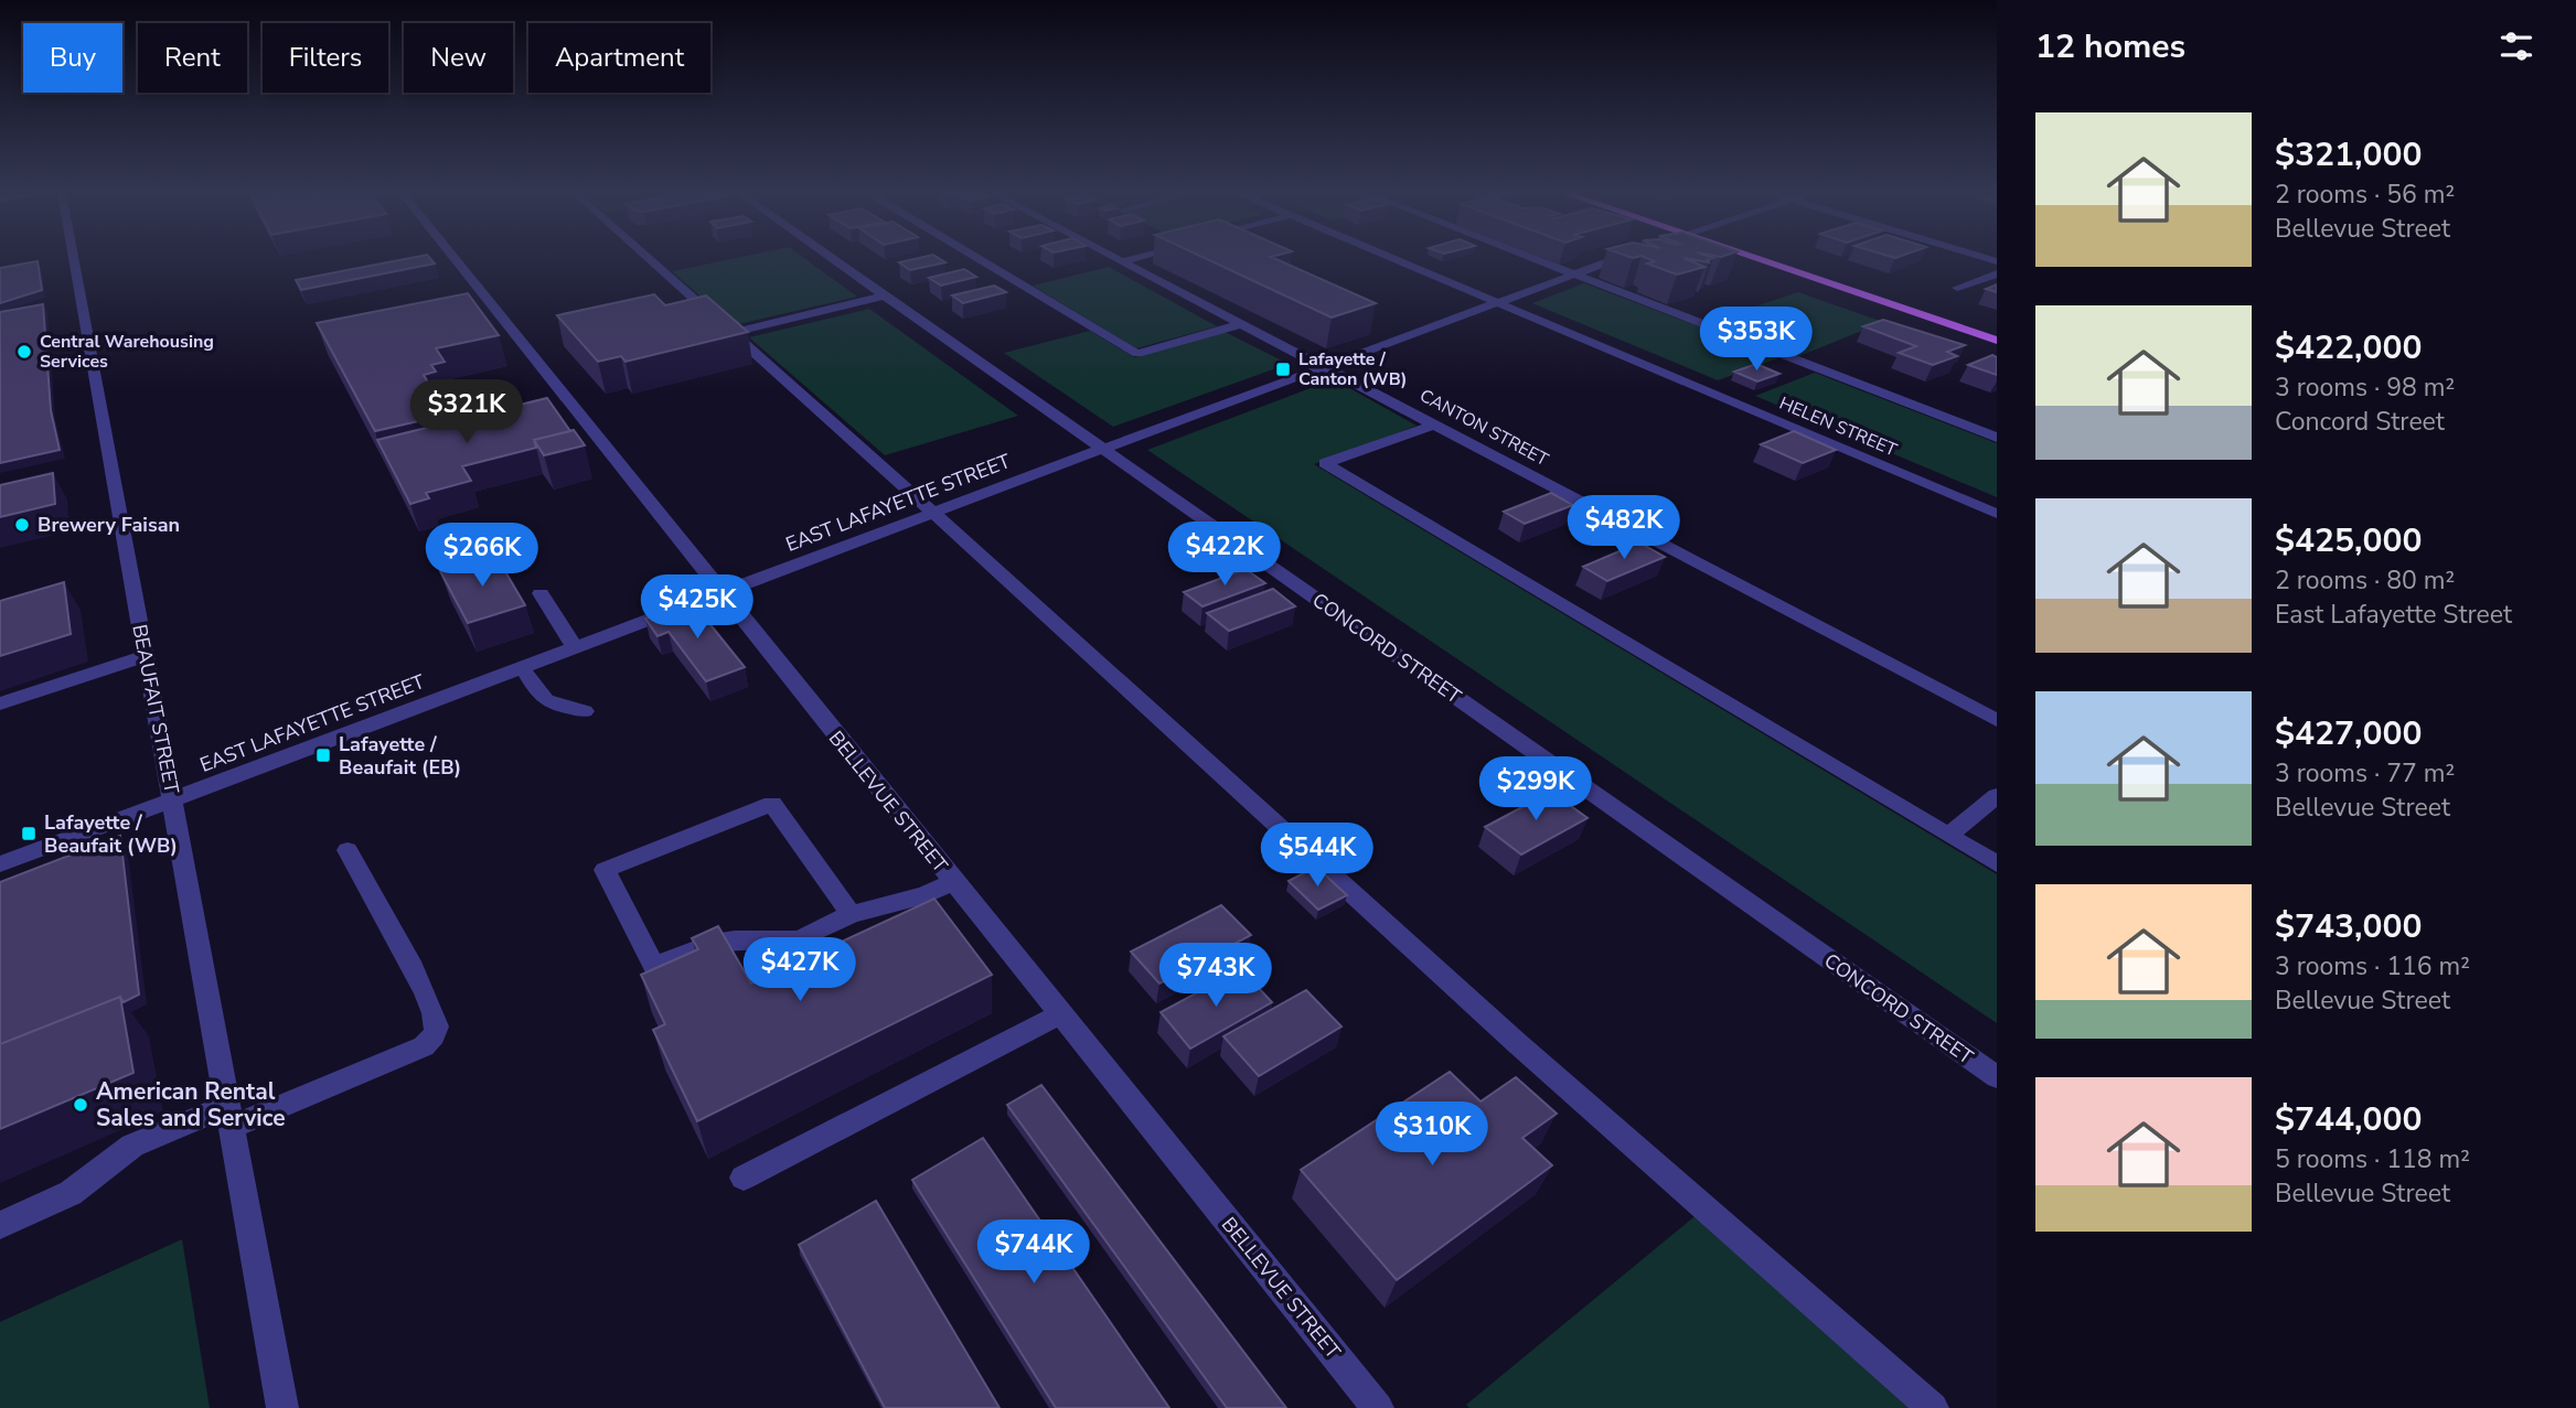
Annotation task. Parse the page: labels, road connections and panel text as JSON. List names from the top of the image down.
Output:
{
  "streets": {
    "street": [
      "HELEN STREET",
      "CANTON STREET",
      "EAST LAFAYETTE STREET",
      "CONCORD STREET",
      "BEAUFAIT STREET",
      "BELLEVUE STREET"
    ]
  },
  "crossings": [
    ["HELEN STREET", "EAST LAFAYETTE STREET"],
    ["CANTON STREET", "EAST LAFAYETTE STREET"],
    ["EAST LAFAYETTE STREET", "CONCORD STREET"],
    ["EAST LAFAYETTE STREET", "BEAUFAIT STREET"],
    ["EAST LAFAYETTE STREET", "BELLEVUE STREET"]
  ],
  "places": {
    "other": ["Central Warehousing Services", "Brewery Faisan", "American Rental Sales and Service"],
    "transit": ["Lafayette / Canton (WB)", "Lafayette / Beaufait (EB)", "Lafayette / Beaufait (WB)"]
  },
  "page": {
    "heading": "12 homes",
    "chip": [
      "Buy",
      "Rent",
      "Filters",
      "New",
      "Apartment"
    ],
    "list": [
      {
        "name": "$321,000",
        "note": "2 rooms · 56 m² · Bellevue Street"
      },
      {
        "name": "$422,000",
        "note": "3 rooms · 98 m² · Concord Street"
      },
      {
        "name": "$425,000",
        "note": "2 rooms · 80 m² · East Lafayette Street"
      },
      {
        "name": "$427,000",
        "note": "3 rooms · 77 m² · Bellevue Street"
      },
      {
        "name": "$743,000",
        "note": "3 rooms · 116 m² · Bellevue Street"
      },
      {
        "name": "$744,000",
        "note": "5 rooms · 118 m² · Bellevue Street"
      }
    ],
    "price": [
      "$353K",
      "$321K",
      "$482K",
      "$422K",
      "$266K",
      "$425K",
      "$299K",
      "$544K",
      "$427K",
      "$743K",
      "$310K",
      "$744K"
    ]
  }
}
